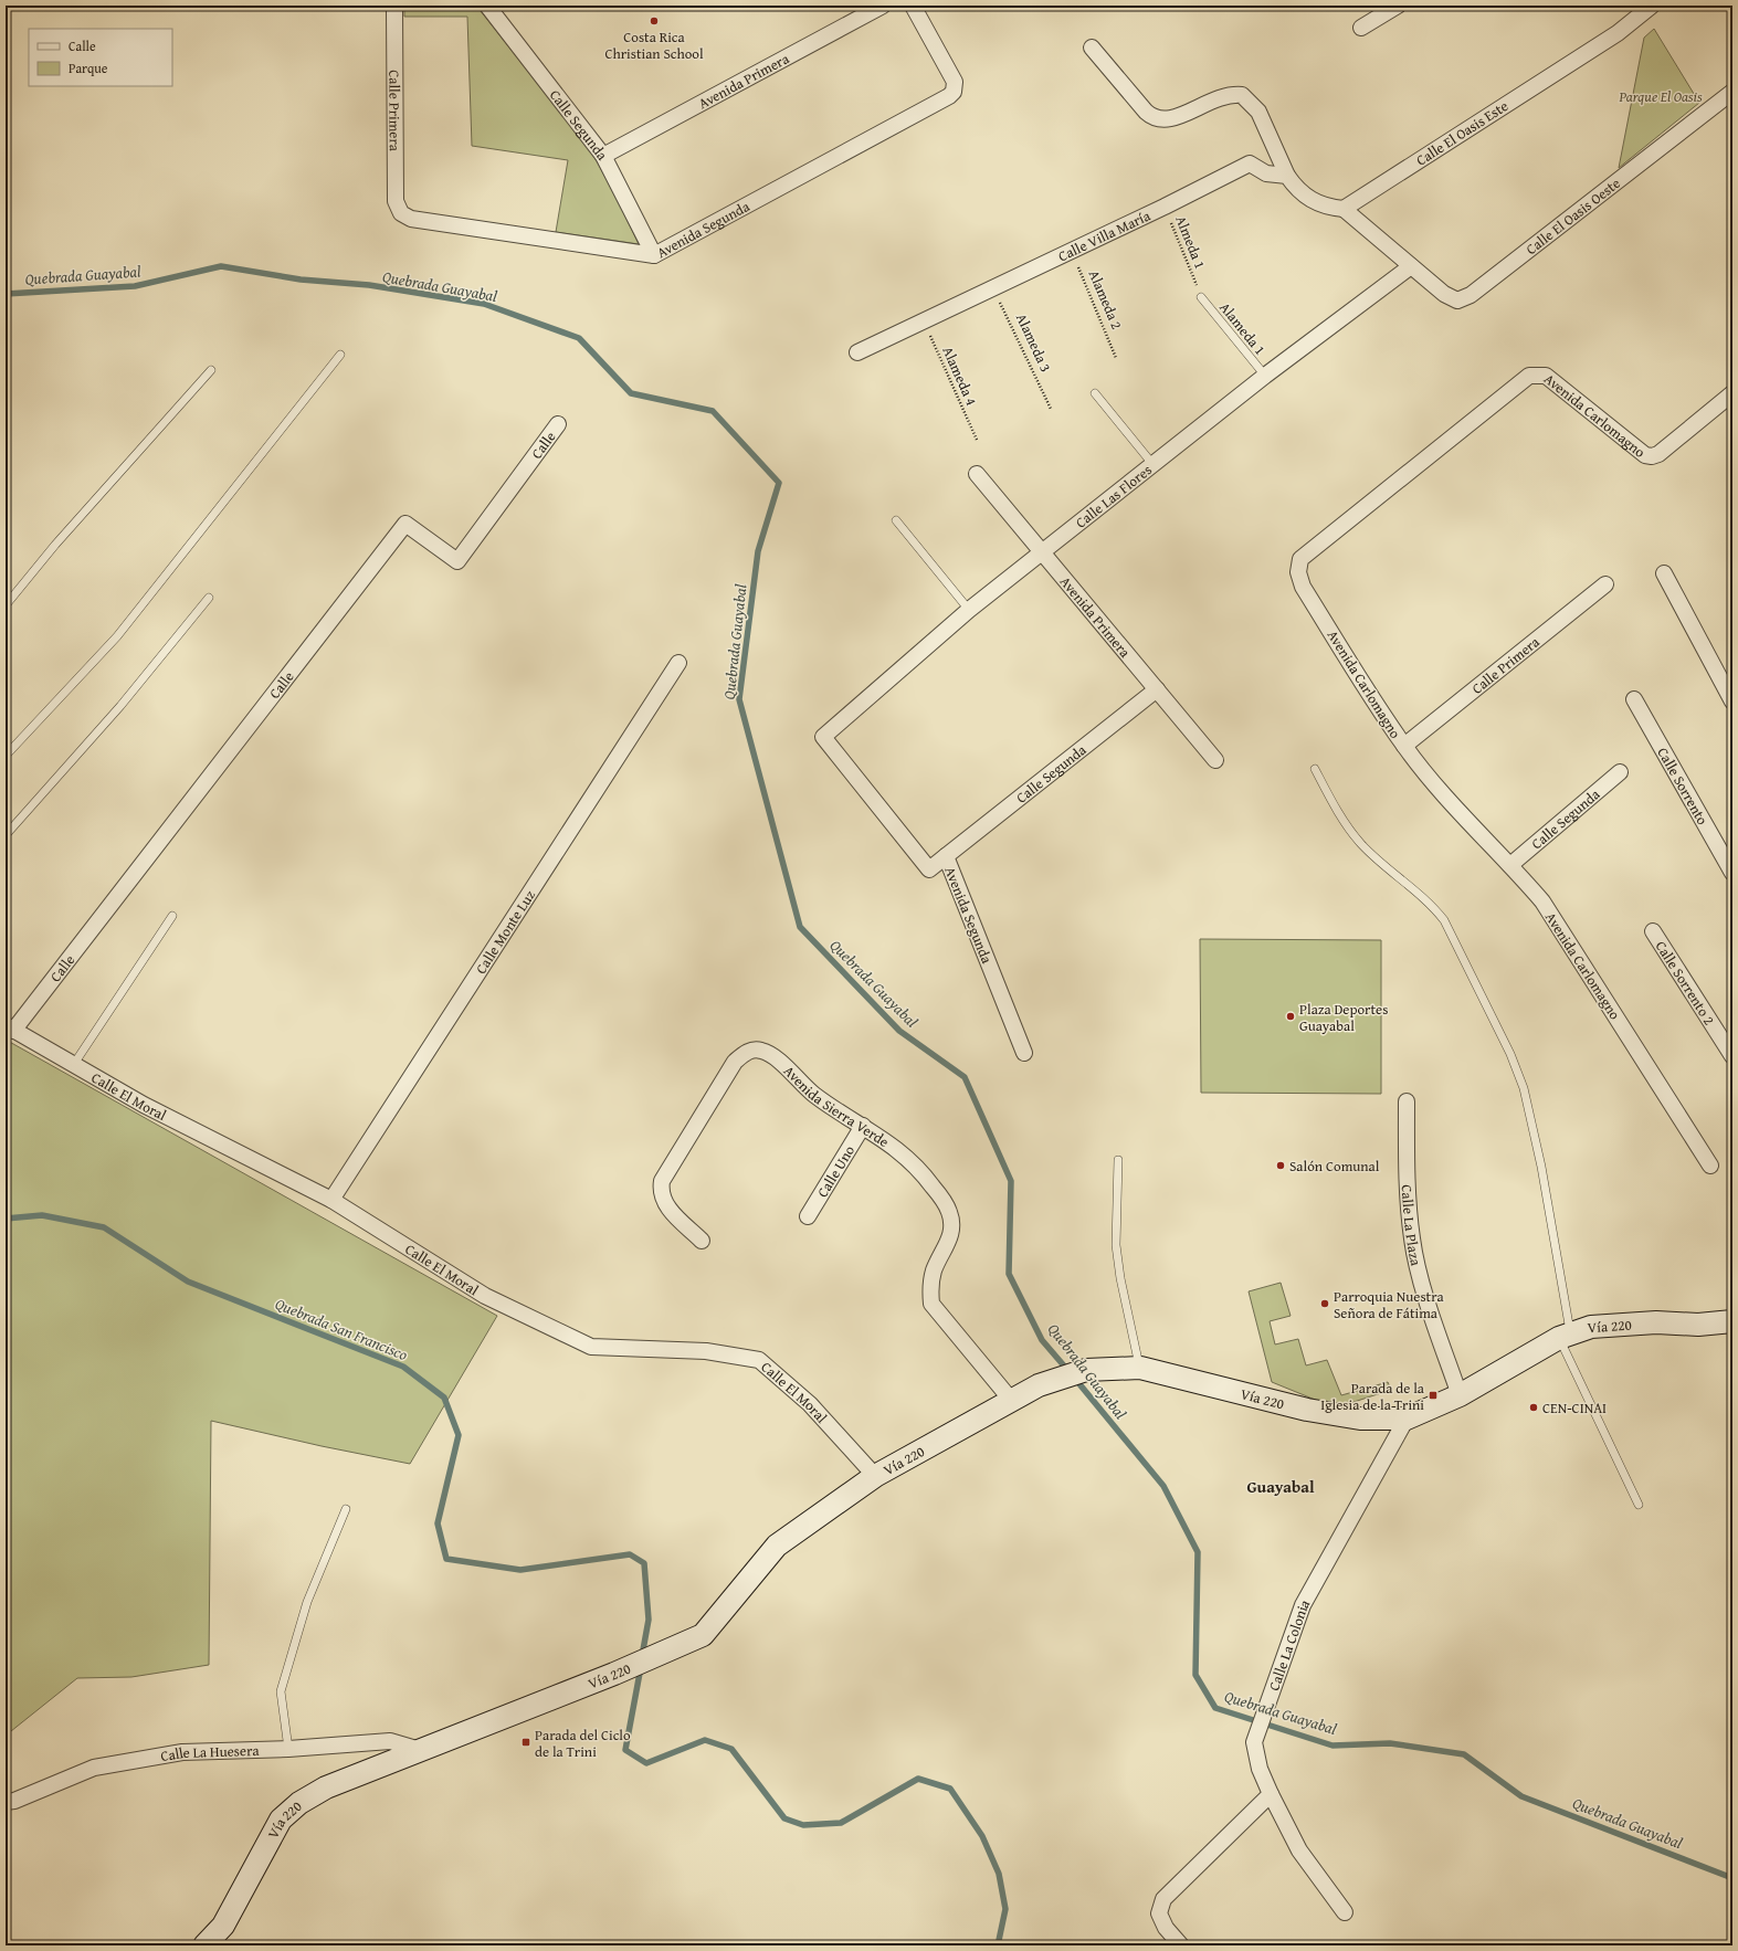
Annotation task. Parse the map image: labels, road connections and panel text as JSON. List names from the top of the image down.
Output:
{
  "streets": {
    "main road": ["Vía 220"],
    "street": [
      "Avenida Primera",
      "Calle Primera",
      "Calle Segunda",
      "Calle El Oasis Este",
      "Calle El Oasis Oeste",
      "Avenida Segunda",
      "Calle Villa María",
      "Avenida Carlomagno",
      "Calle",
      "Calle Las Flores",
      "Calle Sorrento",
      "Calle Monte Luz",
      "Calle Sorrento 2",
      "Calle El Moral",
      "Avenida Sierra Verde",
      "Calle Uno",
      "Calle La Plaza",
      "Calle La Colonia",
      "Calle La Huesera"
    ],
    "lane": ["Alameda 1"],
    "path": [
      "Almeda 1",
      "Alameda 2",
      "Alameda 3",
      "Alameda 4"
    ]
  },
  "crossings": [
    ["Avenida Primera", "Calle Segunda"],
    ["Avenida Primera", "Calle Las Flores"],
    ["Calle Primera", "Avenida Segunda"],
    ["Calle Primera", "Avenida Carlomagno"],
    ["Calle Segunda", "Avenida Segunda"],
    ["Calle Segunda", "Avenida Carlomagno"],
    ["Calle El Oasis Oeste", "Calle Las Flores"],
    ["Avenida Segunda", "Calle Las Flores"],
    ["Calle Villa María", "Almeda 1"],
    ["Calle Villa María", "Alameda 2"],
    ["Calle Villa María", "Alameda 3"],
    ["Calle Villa María", "Alameda 4"],
    ["Alameda 1", "Calle Las Flores"],
    ["Calle", "Calle El Moral"],
    ["Calle Monte Luz", "Calle El Moral"],
    ["Calle El Moral", "Vía 220"],
    ["Avenida Sierra Verde", "Calle Uno"],
    ["Avenida Sierra Verde", "Vía 220"],
    ["Calle La Plaza", "Vía 220"],
    ["Vía 220", "Calle La Colonia"],
    ["Vía 220", "Calle La Huesera"]
  ],
  "districts": ["Guayabal"],
  "water": ["Quebrada Guayabal", "Quebrada San Francisco"],
  "parks": ["Parque El Oasis"],
  "places": {
    "other": [
      "Costa Rica Christian School",
      "Plaza Deportes Guayabal",
      "Salón Comunal",
      "Parroquia Nuestra Señora de Fátima",
      "CEN-CINAI"
    ],
    "transit": ["Parada de la Iglesia de la Trini", "Parada del Ciclo de la Trini"]
  },
  "legend": ["Calle", "Parque"]
}
